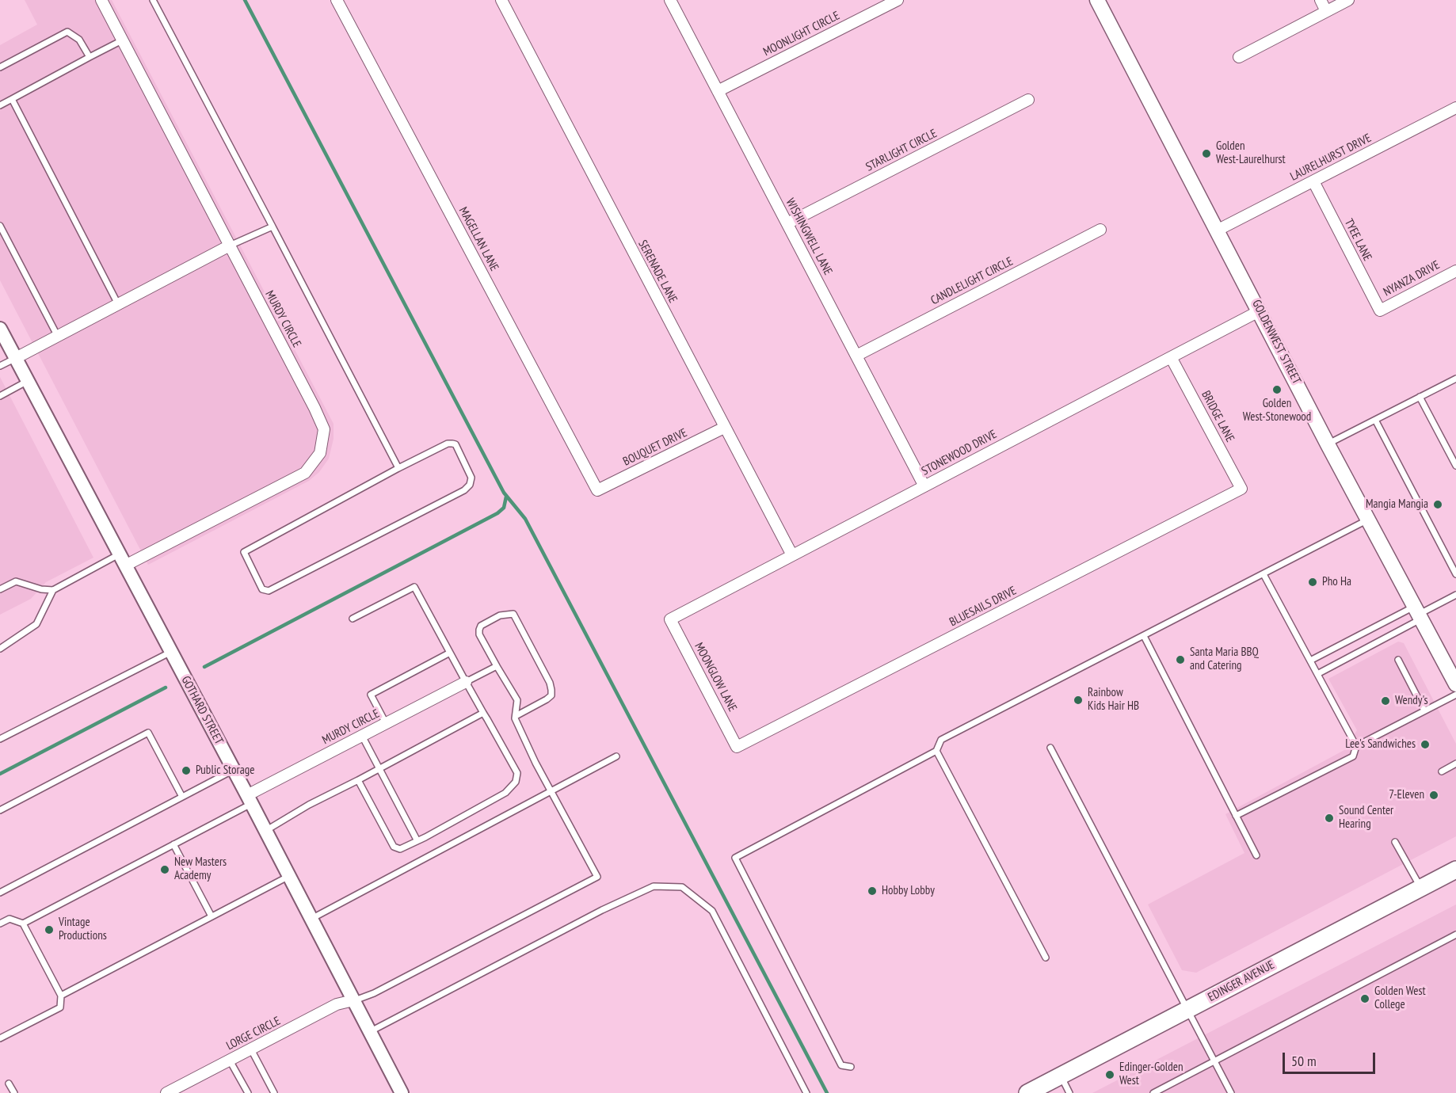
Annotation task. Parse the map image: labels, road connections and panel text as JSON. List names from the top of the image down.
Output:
{
  "streets": {
    "main road": ["GOLDENWEST STREET", "EDINGER AVENUE"],
    "street": [
      "MOONLIGHT CIRCLE",
      "STARLIGHT CIRCLE",
      "LAURELHURST DRIVE",
      "WISHINGWELL LANE",
      "MAGELLAN LANE",
      "TYEE LANE",
      "SERENADE LANE",
      "NYANZA DRIVE",
      "CANDLELIGHT CIRCLE",
      "MURDY CIRCLE",
      "BRIDGE LANE",
      "BOUQUET DRIVE",
      "STONEWOOD DRIVE",
      "BLUESAILS DRIVE",
      "MOONGLOW LANE",
      "GOTHARD STREET",
      "LORGE CIRCLE"
    ]
  },
  "crossings": [
    ["MOONLIGHT CIRCLE", "WISHINGWELL LANE"],
    ["STARLIGHT CIRCLE", "WISHINGWELL LANE"],
    ["LAURELHURST DRIVE", "TYEE LANE"],
    ["LAURELHURST DRIVE", "GOLDENWEST STREET"],
    ["WISHINGWELL LANE", "CANDLELIGHT CIRCLE"],
    ["WISHINGWELL LANE", "STONEWOOD DRIVE"],
    ["MAGELLAN LANE", "BOUQUET DRIVE"],
    ["TYEE LANE", "NYANZA DRIVE"],
    ["SERENADE LANE", "BOUQUET DRIVE"],
    ["SERENADE LANE", "STONEWOOD DRIVE"],
    ["MURDY CIRCLE", "GOTHARD STREET"],
    ["GOLDENWEST STREET", "STONEWOOD DRIVE"],
    ["BRIDGE LANE", "STONEWOOD DRIVE"],
    ["BRIDGE LANE", "BLUESAILS DRIVE"],
    ["STONEWOOD DRIVE", "MOONGLOW LANE"],
    ["BLUESAILS DRIVE", "MOONGLOW LANE"],
    ["GOTHARD STREET", "LORGE CIRCLE"]
  ],
  "places": [
    "Golden West-Laurelhurst",
    "Golden West-Stonewood",
    "Mangia Mangia",
    "Pho Ha",
    "Santa Maria BBQ and Catering",
    "Rainbow Kids Hair HB",
    "Wendy's",
    "Lee's Sandwiches",
    "Public Storage",
    "7-Eleven",
    "Sound Center Hearing",
    "New Masters Academy",
    "Hobby Lobby",
    "Vintage Productions",
    "Golden West College",
    "Edinger-Golden West"
  ],
  "scale_bar": "50 m"
}
